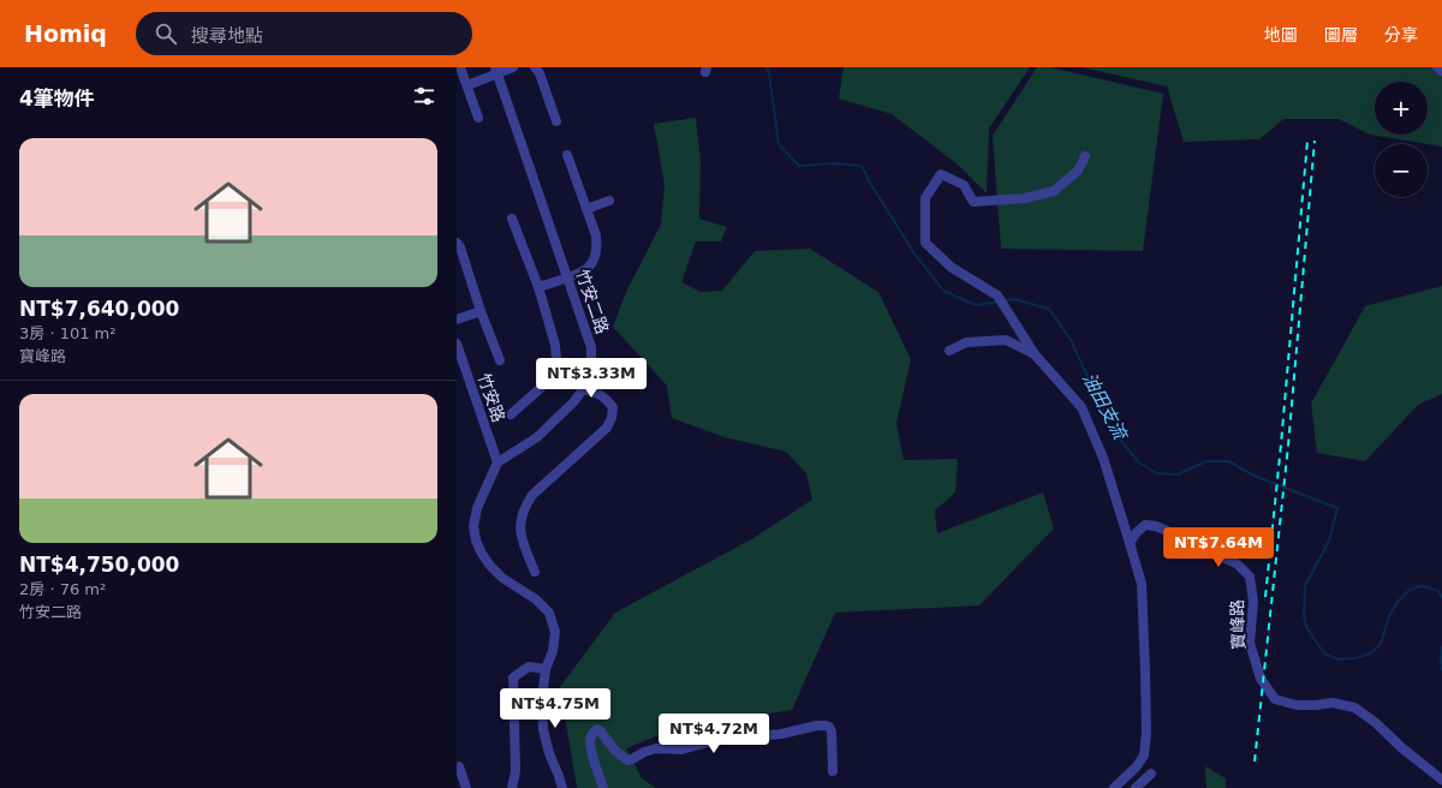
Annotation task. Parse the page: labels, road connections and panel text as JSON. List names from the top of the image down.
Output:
{
  "streets": {
    "street": ["竹安二路", "竹安路", "寶峰路"]
  },
  "crossings": [
    ["竹安二路", "竹安路"]
  ],
  "water": ["油田支流"],
  "page": {
    "header": "Homiq",
    "search": "搜尋地點",
    "nav": ["地圖", "圖層", "分享"],
    "heading": "4筆物件",
    "map_buttons": ["+", "−"],
    "list": [
      {
        "name": "NT$7,640,000",
        "note": "3房 · 101 m² · 寶峰路"
      },
      {
        "name": "NT$4,750,000",
        "note": "2房 · 76 m² · 竹安二路"
      }
    ],
    "price": [
      "NT$3.33M",
      "NT$7.64M",
      "NT$4.75M",
      "NT$4.72M"
    ]
  }
}
